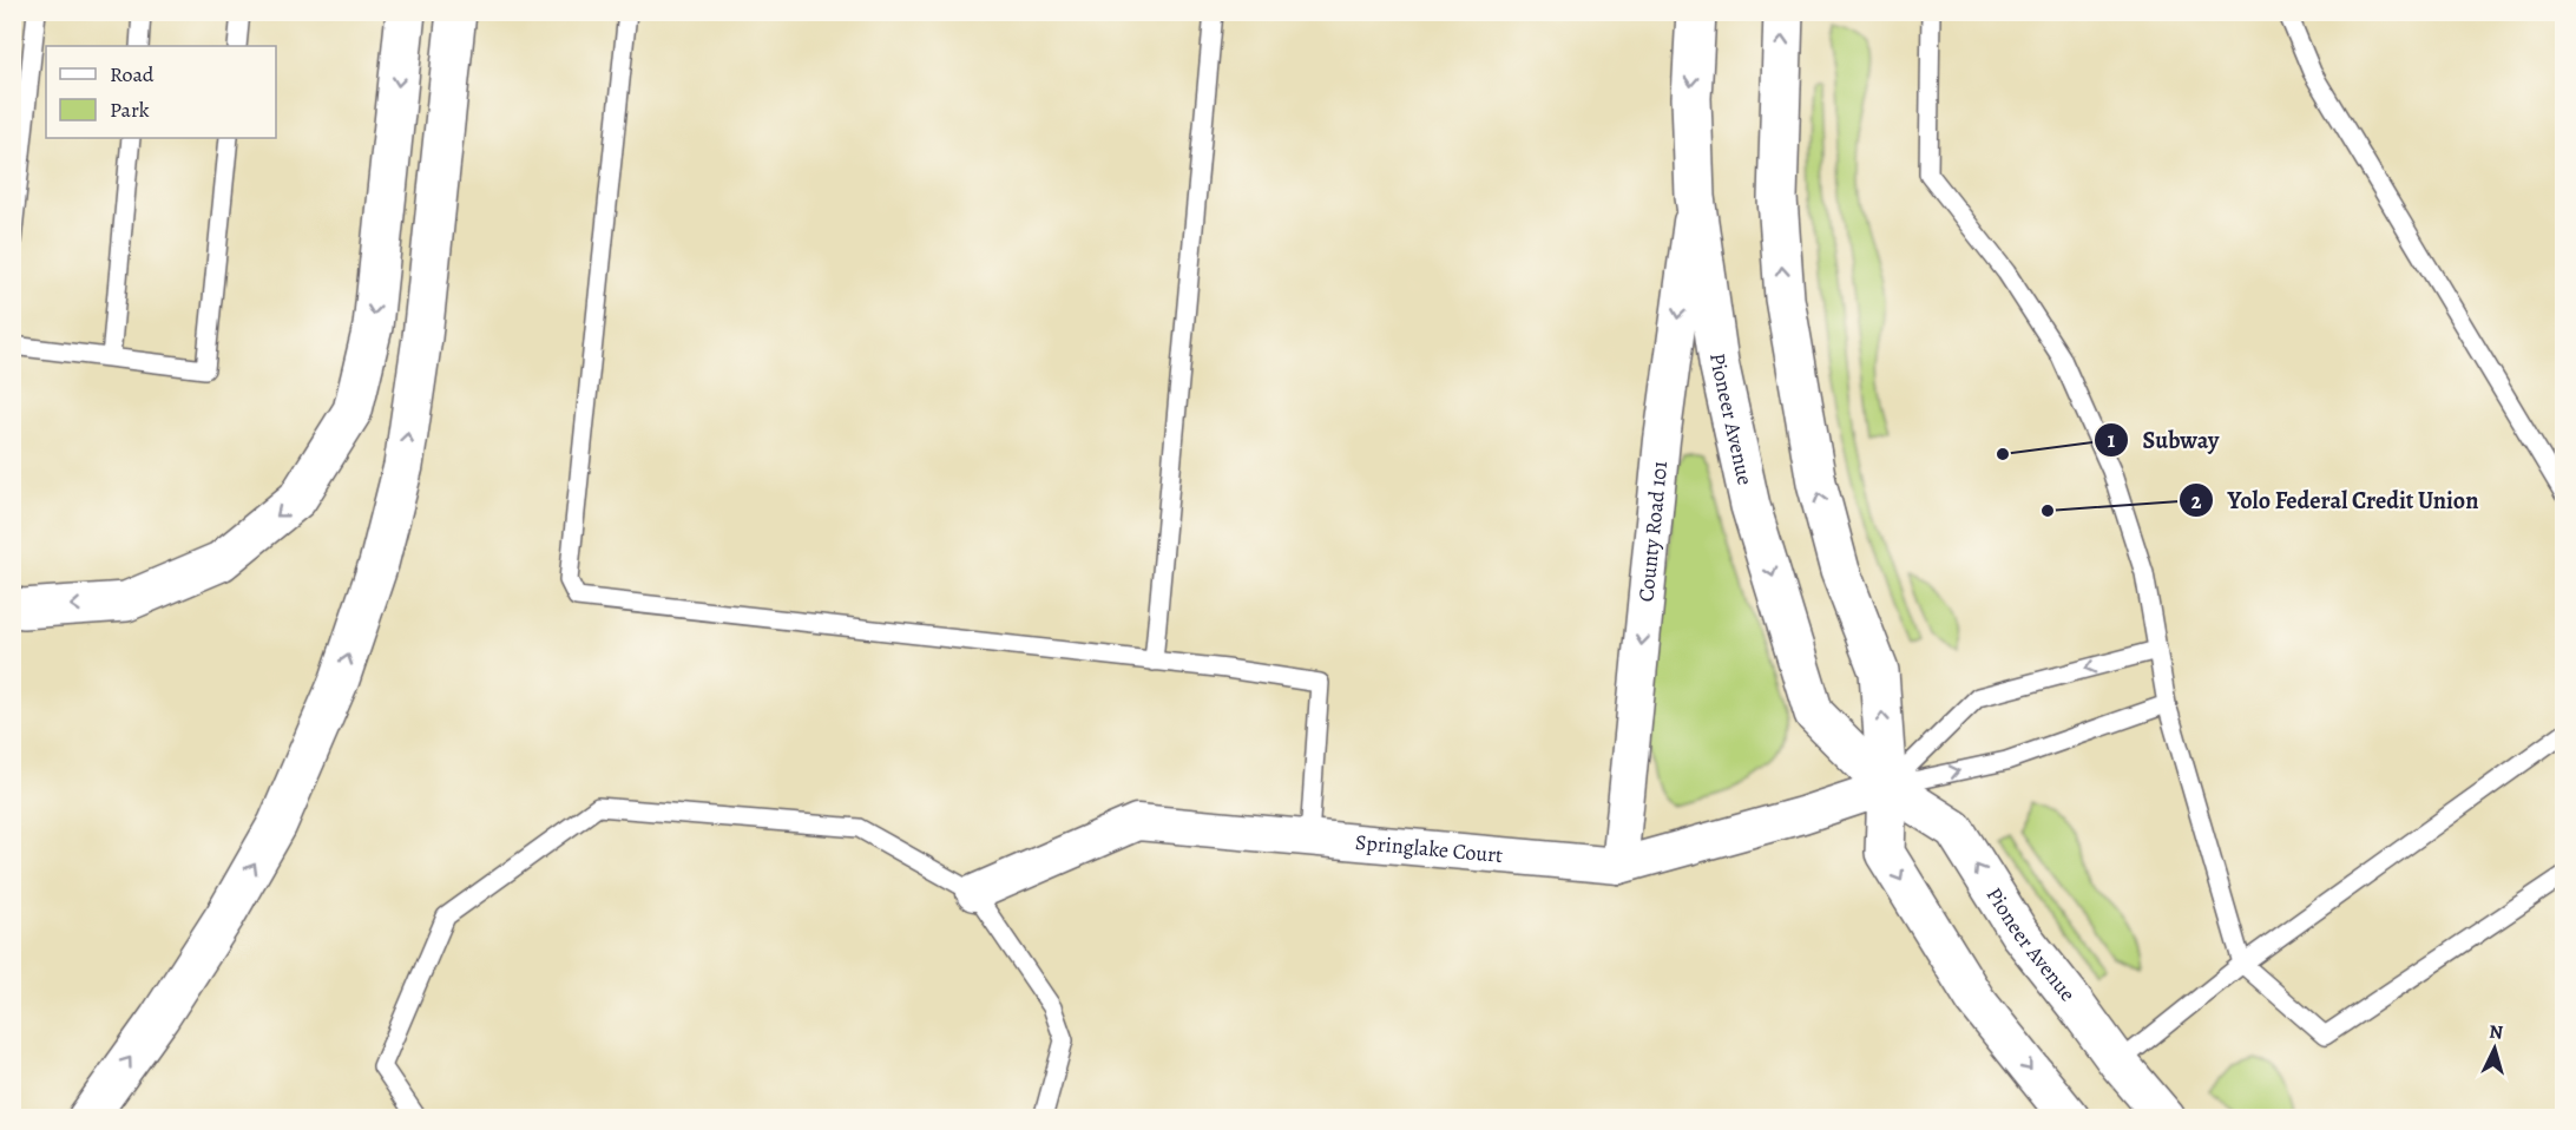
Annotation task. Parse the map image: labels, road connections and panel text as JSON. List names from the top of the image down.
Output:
{
  "streets": {
    "main road": ["Pioneer Avenue"],
    "street": ["County Road 101", "Springlake Court"]
  },
  "crossings": [
    ["Pioneer Avenue", "County Road 101"],
    ["Pioneer Avenue", "Springlake Court"],
    ["County Road 101", "Springlake Court"]
  ],
  "one_way": ["County Road 101"],
  "places": ["Subway", "Yolo Federal Credit Union"],
  "legend": ["Road", "Park"],
  "north": "top"
}
